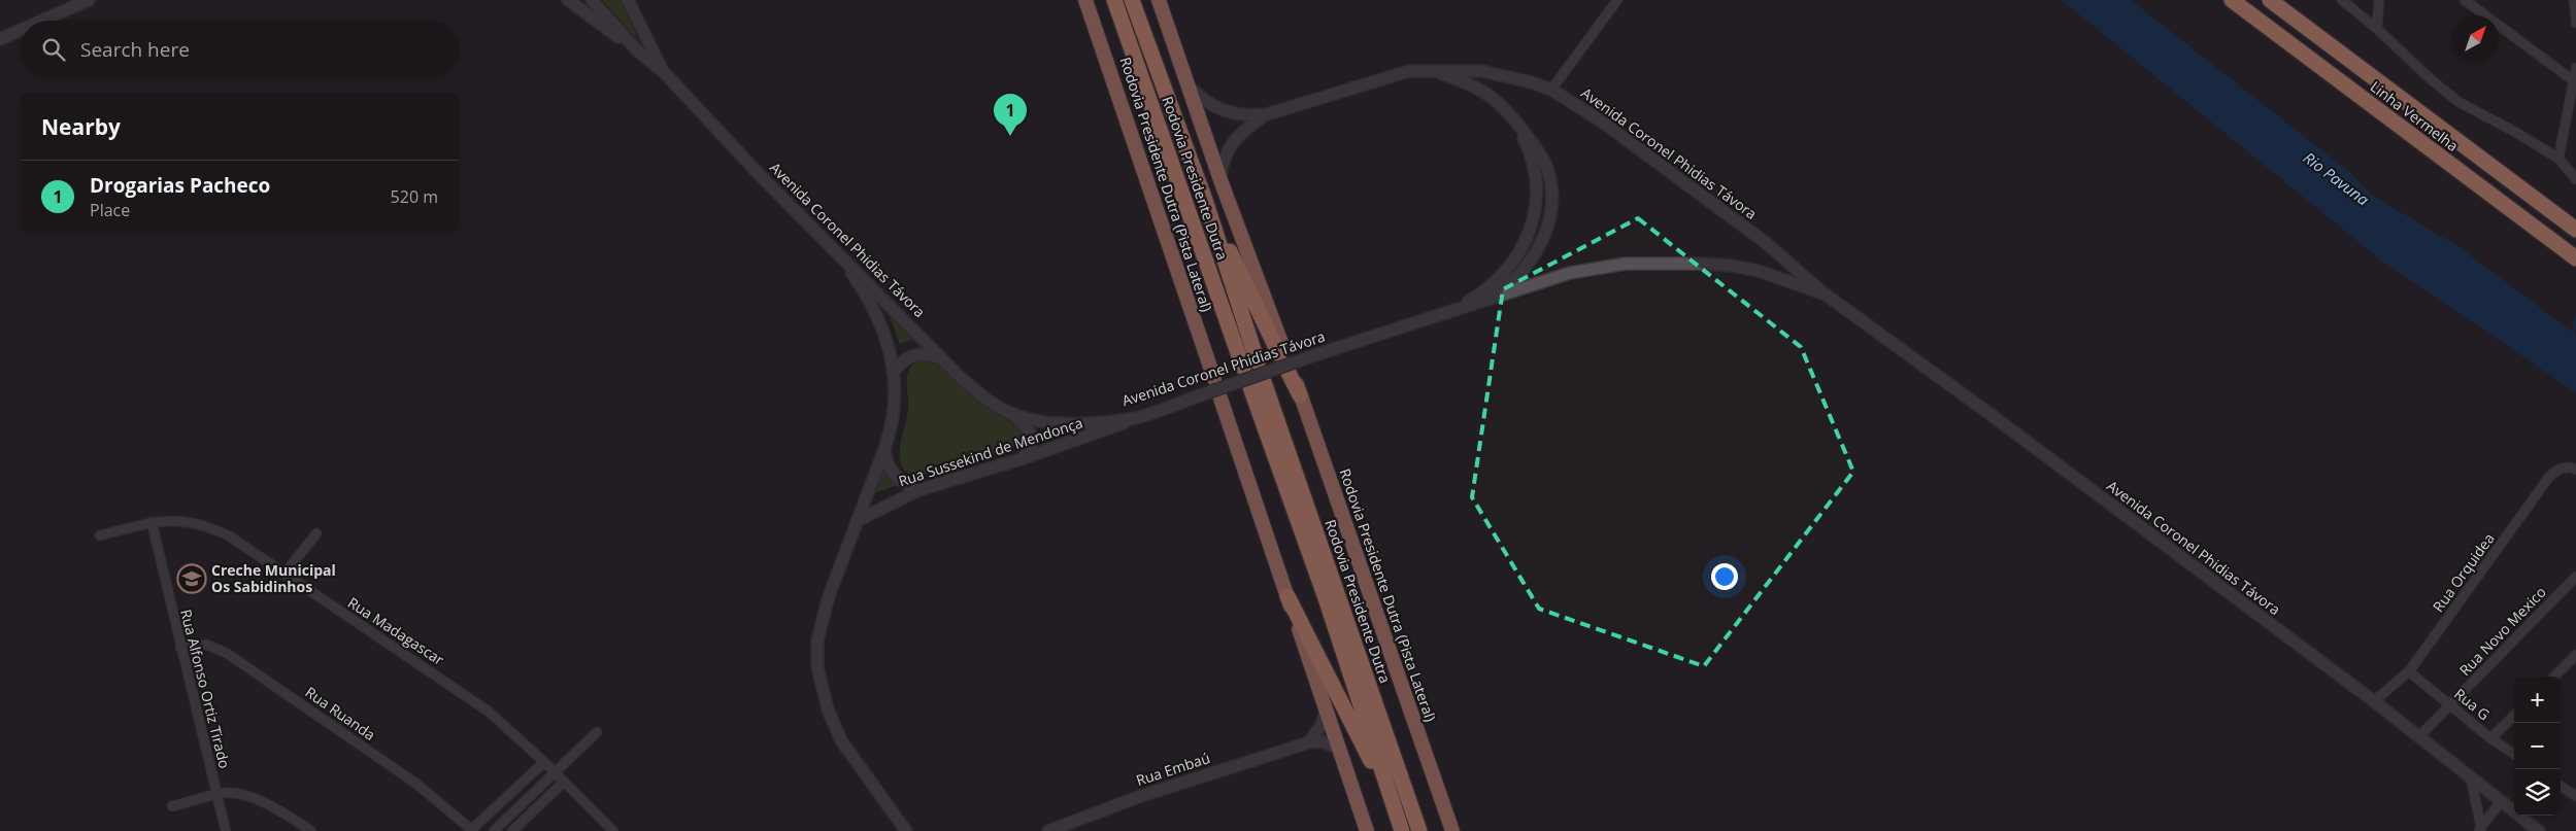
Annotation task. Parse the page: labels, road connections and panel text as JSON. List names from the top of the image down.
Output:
{
  "streets": {
    "highway": ["Linha Vermelha", "Rodovia Presidente Dutra", "Rodovia Presidente Dutra (Pista Lateral)"],
    "street": [
      "Avenida Coronel Phidias Távora",
      "Rua Sussekind de Mendonça",
      "Rua Orquidea",
      "Rua Madagascar",
      "Rua Novo Mexico",
      "Rua Alfonso Ortiz Tirado",
      "Rua G",
      "Rua Ruanda",
      "Rua Embaú"
    ]
  },
  "crossings": [
    ["Avenida Coronel Phidias Távora", "Rua Sussekind de Mendonça"],
    ["Avenida Coronel Phidias Távora", "Rua Orquidea"],
    ["Avenida Coronel Phidias Távora", "Rua Novo Mexico"],
    ["Rua Orquidea", "Rua G"],
    ["Rua Madagascar", "Rua Alfonso Ortiz Tirado"],
    ["Rua Novo Mexico", "Rua G"],
    ["Rua Alfonso Ortiz Tirado", "Rua Ruanda"]
  ],
  "water": ["Rio Pavuna"],
  "places": {
    "school or university": ["Creche Municipal Os Sabidinhos"]
  },
  "north": "top right",
  "page": {
    "search": "Search here",
    "heading": "Nearby",
    "pins": "1",
    "list": [
      {
        "mark": "1",
        "name": "Drogarias Pacheco",
        "note": "Place",
        "value": "520 m"
      }
    ],
    "map_buttons": ["+", "−"]
  }
}
